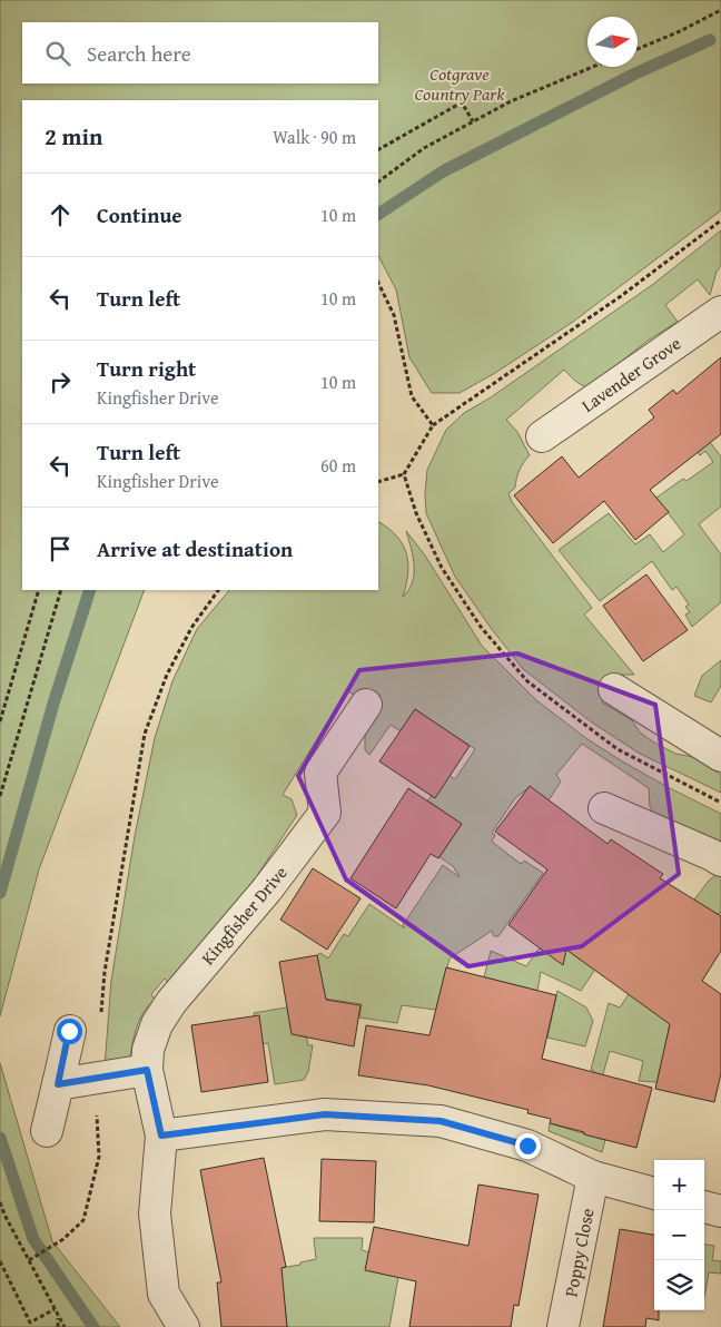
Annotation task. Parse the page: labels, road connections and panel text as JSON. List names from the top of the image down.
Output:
{
  "streets": {
    "street": ["Lavender Grove", "Kingfisher Drive", "Poppy Close"]
  },
  "parks": ["Cotgrave Country Park"],
  "north": "right",
  "page": {
    "search": "Search here",
    "heading": ["2 min", "Walk · 90 m"],
    "list": [
      ["Continue", "10 m"],
      ["Turn left", "10 m"],
      ["Turn right", "Kingfisher Drive", "10 m"],
      ["Turn left", "Kingfisher Drive", "60 m"],
      "Arrive at destination"
    ],
    "map_buttons": ["+", "−"]
  }
}
